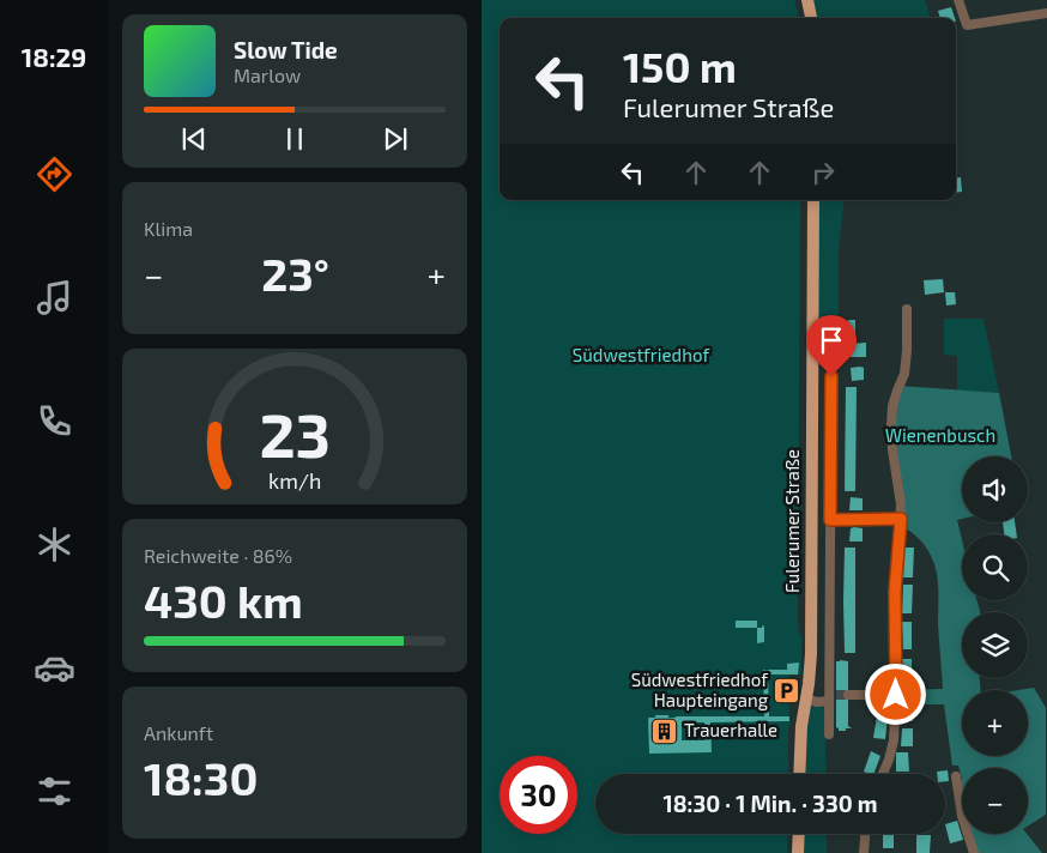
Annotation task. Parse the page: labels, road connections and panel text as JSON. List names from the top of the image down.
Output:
{
  "streets": {
    "main road": ["Fulerumer Straße"]
  },
  "parks": ["Südwestfriedhof", "Wienenbusch"],
  "places": {
    "parking": ["Südwestfriedhof Haupteingang"],
    "building": ["Trauerhalle"]
  },
  "page": {
    "tabs": "18:29",
    "turn": ["150 m", "Fulerumer Straße"],
    "song": ["Slow Tide", "Marlow"],
    "tile": [
      "Klima",
      ["Reichweite · 86%", "430 km"],
      ["Ankunft", "18:30"]
    ],
    "heat": ["−", "23°", "+"],
    "map_buttons": ["+", "−"],
    "limit": "30",
    "trip": "18:30 · 1 Min. · 330 m",
    "gauge": ["23", "km/h"]
  }
}
